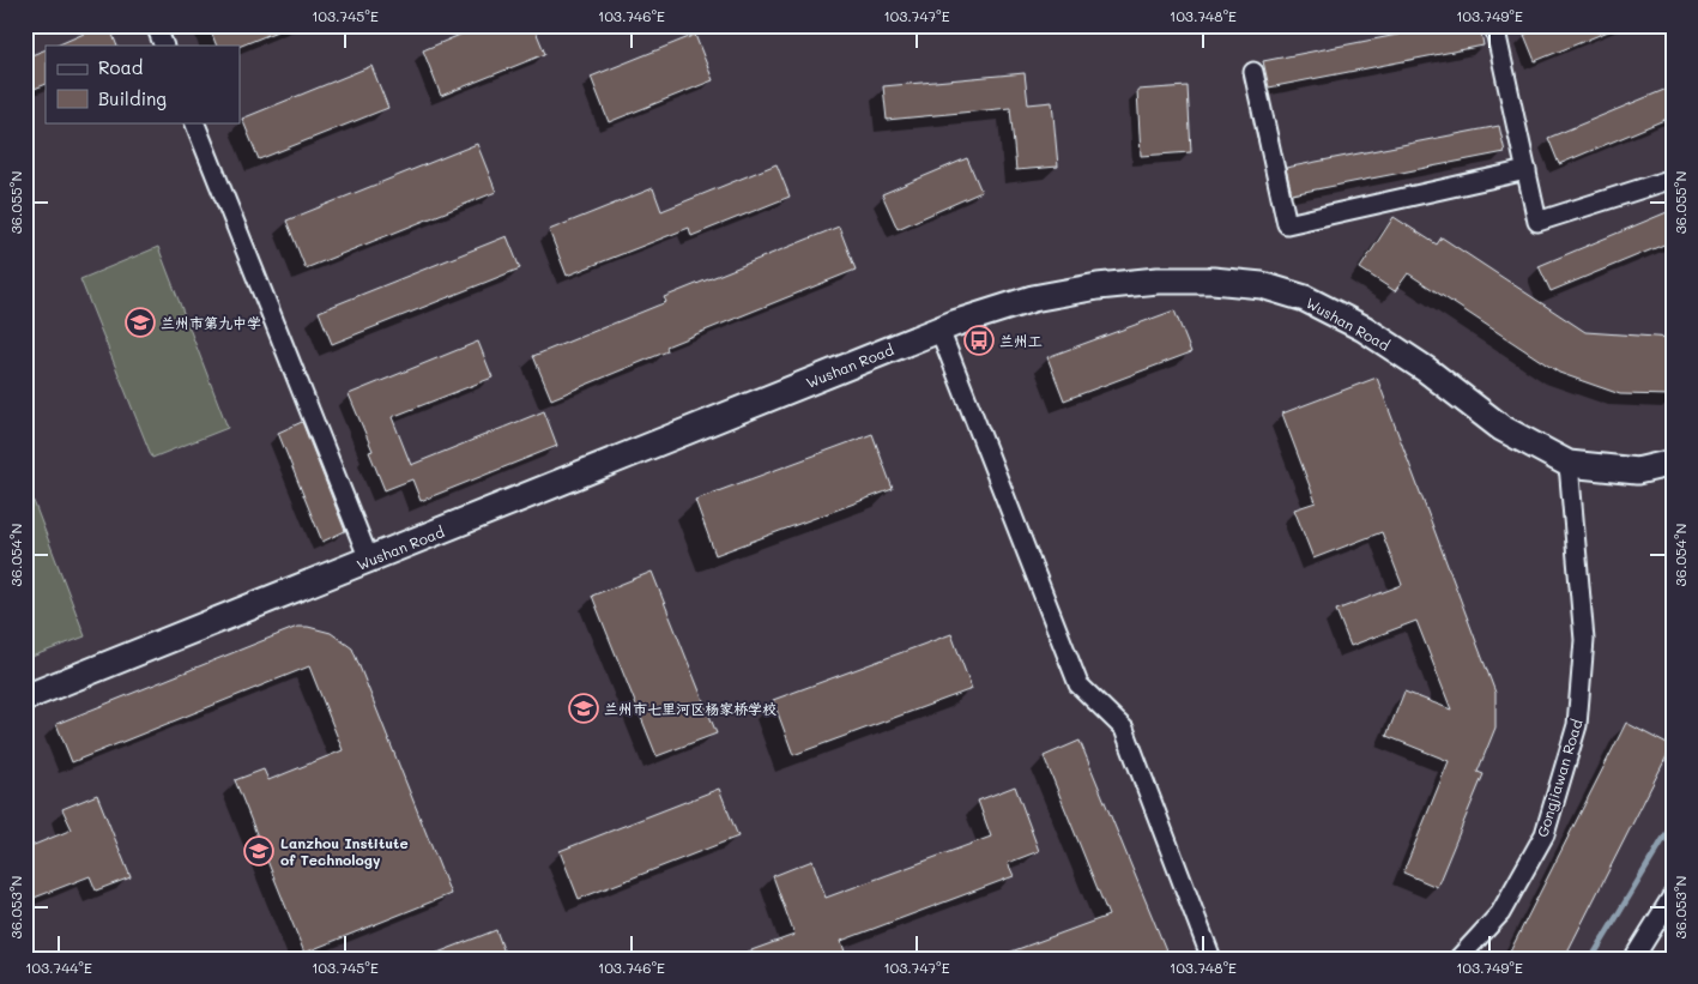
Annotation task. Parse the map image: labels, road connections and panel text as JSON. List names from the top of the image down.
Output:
{
  "streets": {
    "main road": ["Wushan Road"],
    "street": ["Gongjiawan Road"]
  },
  "crossings": [
    ["Wushan Road", "Gongjiawan Road"]
  ],
  "places": {
    "school or university": ["兰州市第九中学", "兰州市七里河区杨家桥学校", "Lanzhou Institute of Technology"],
    "bus stop": ["兰州工"]
  },
  "legend": ["Road", "Building"],
  "coordinates": [
    "103.745°E",
    "103.746°E",
    "103.747°E",
    "103.748°E",
    "103.749°E",
    "36.055°N",
    "36.054°N",
    "36.053°N",
    "103.744°E"
  ]
}
